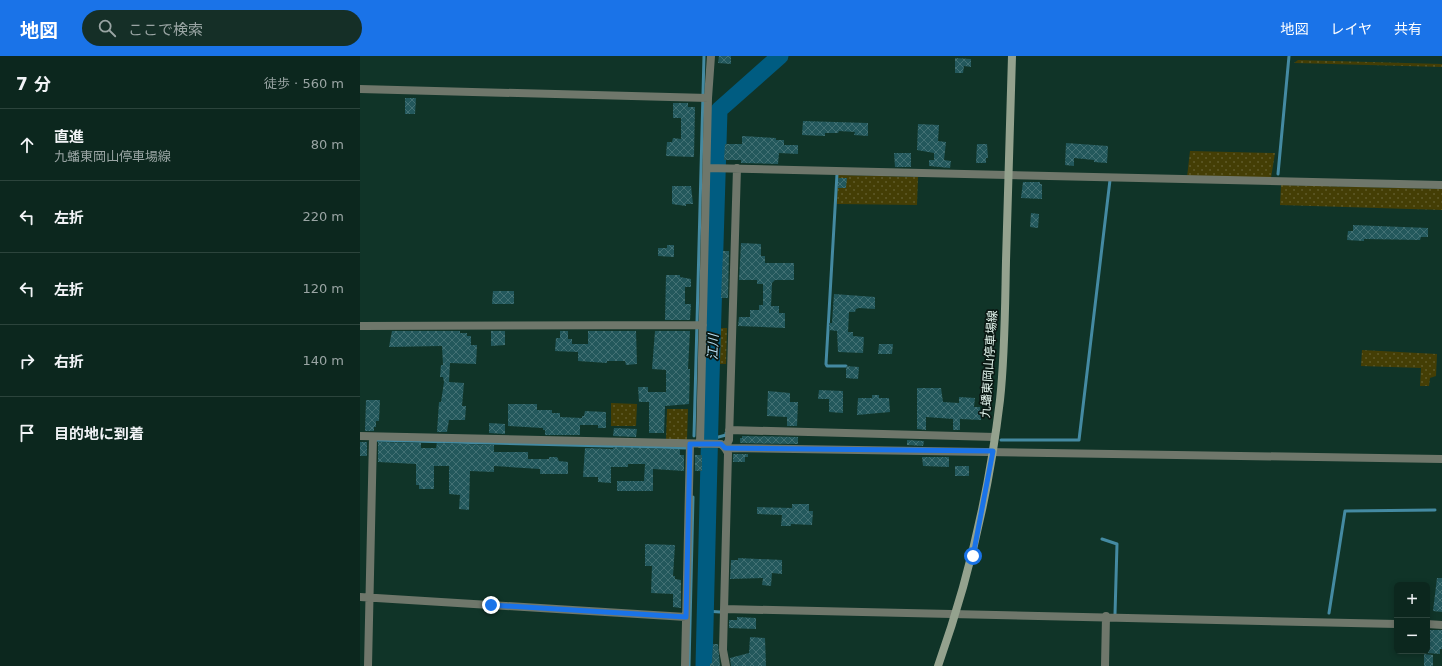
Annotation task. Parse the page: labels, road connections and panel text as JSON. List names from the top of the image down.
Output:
{
  "streets": {
    "main road": ["九蟠東岡山停車場線"]
  },
  "water": ["江川"],
  "page": {
    "header": "地図",
    "search": "ここで検索",
    "nav": ["地図", "レイヤ", "共有"],
    "heading": ["7 分", "徒歩 · 560 m"],
    "list": [
      ["直進", "九蟠東岡山停車場線", "80 m"],
      ["左折", "220 m"],
      ["左折", "120 m"],
      ["右折", "140 m"],
      "目的地に到着"
    ],
    "map_buttons": ["+", "−"]
  }
}
